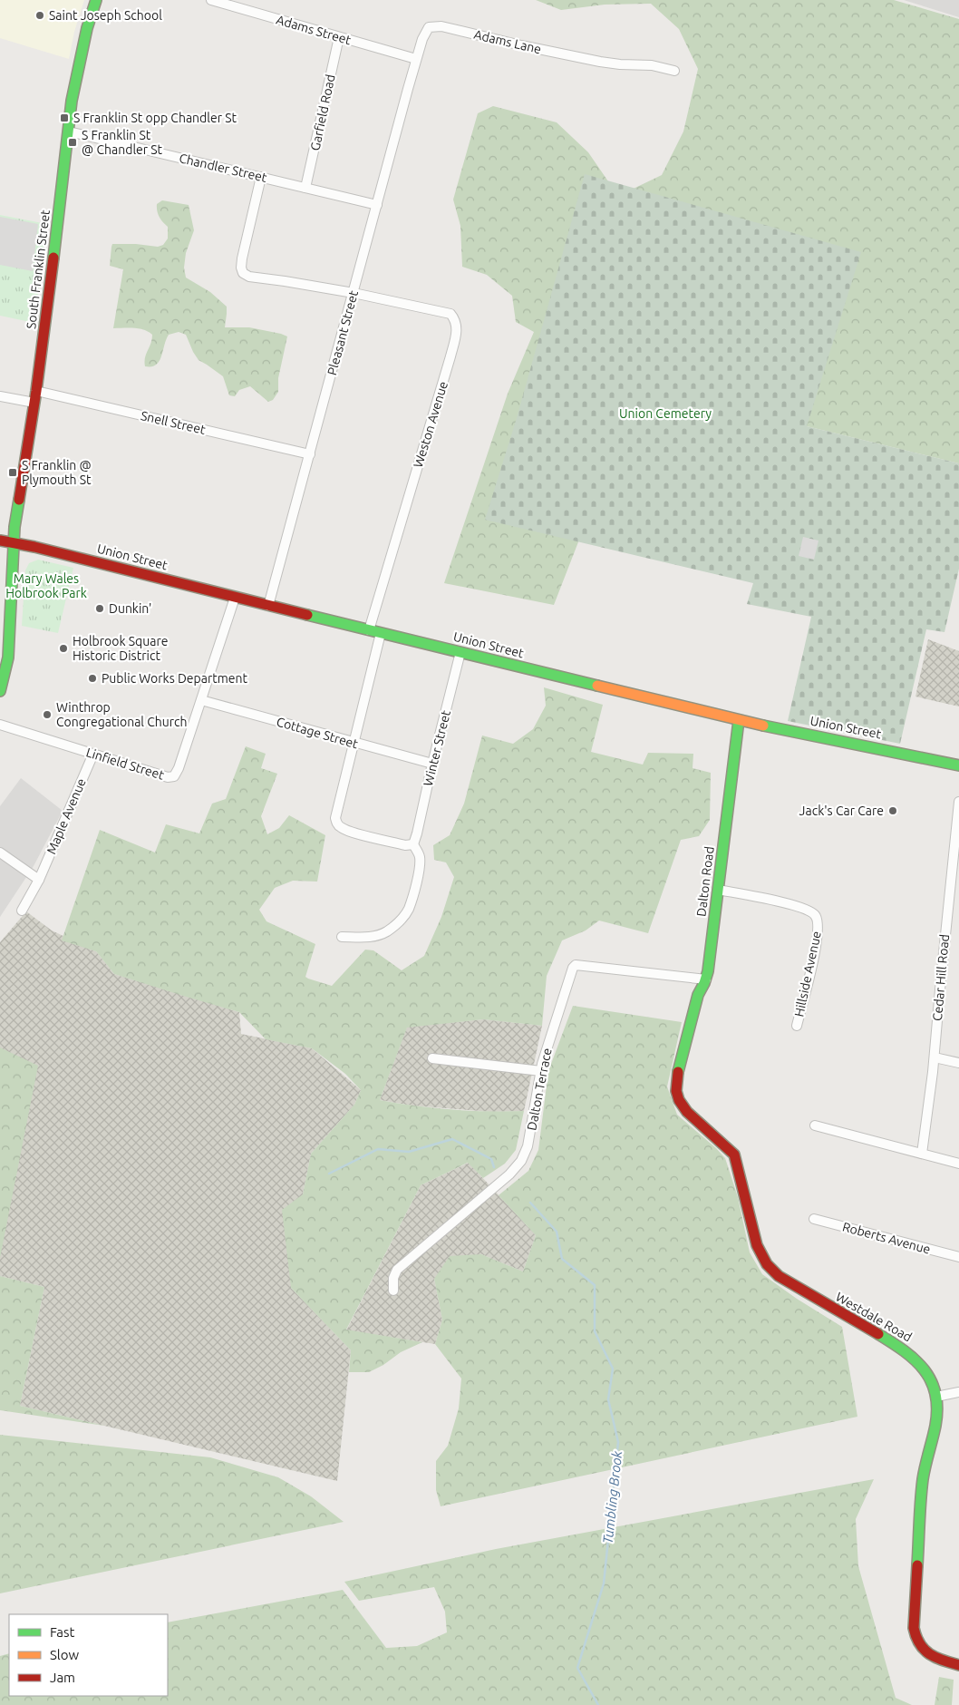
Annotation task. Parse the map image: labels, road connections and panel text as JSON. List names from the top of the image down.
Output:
{
  "streets": {
    "main road": [
      "South Franklin Street",
      "Union Street",
      "Dalton Road",
      "Westdale Road"
    ],
    "street": [
      "Adams Street",
      "Adams Lane",
      "Garfield Road",
      "Chandler Street",
      "Pleasant Street",
      "Snell Street",
      "Weston Avenue",
      "Cottage Street",
      "Winter Street",
      "Linfield Street",
      "Maple Avenue",
      "Hillside Avenue",
      "Cedar Hill Road",
      "Dalton Terrace",
      "Roberts Avenue"
    ]
  },
  "crossings": [
    ["Adams Street", "Adams Lane"],
    ["Adams Street", "Garfield Road"],
    ["Adams Street", "Pleasant Street"],
    ["Adams Lane", "Pleasant Street"],
    ["Garfield Road", "Chandler Street"],
    ["Chandler Street", "South Franklin Street"],
    ["Chandler Street", "Pleasant Street"],
    ["South Franklin Street", "Snell Street"],
    ["South Franklin Street", "Union Street"],
    ["Pleasant Street", "Snell Street"],
    ["Pleasant Street", "Weston Avenue"],
    ["Pleasant Street", "Union Street"],
    ["Weston Avenue", "Union Street"],
    ["Union Street", "Winter Street"],
    ["Union Street", "Linfield Street"],
    ["Union Street", "Dalton Road"],
    ["Cottage Street", "Winter Street"],
    ["Cottage Street", "Linfield Street"],
    ["Linfield Street", "Maple Avenue"],
    ["Dalton Road", "Hillside Avenue"],
    ["Dalton Road", "Dalton Terrace"],
    ["Dalton Road", "Westdale Road"]
  ],
  "water": ["Tumbling Brook"],
  "parks": ["Union Cemetery", "Mary Wales Holbrook Park"],
  "places": {
    "other": [
      "Saint Joseph School",
      "Dunkin'",
      "Holbrook Square Historic District",
      "Public Works Department",
      "Winthrop Congregational Church",
      "Jack's Car Care"
    ],
    "transit": ["S Franklin St opp Chandler St", "S Franklin St @ Chandler St", "S Franklin @ Plymouth St"]
  },
  "legend": ["Fast", "Slow", "Jam"]
}
